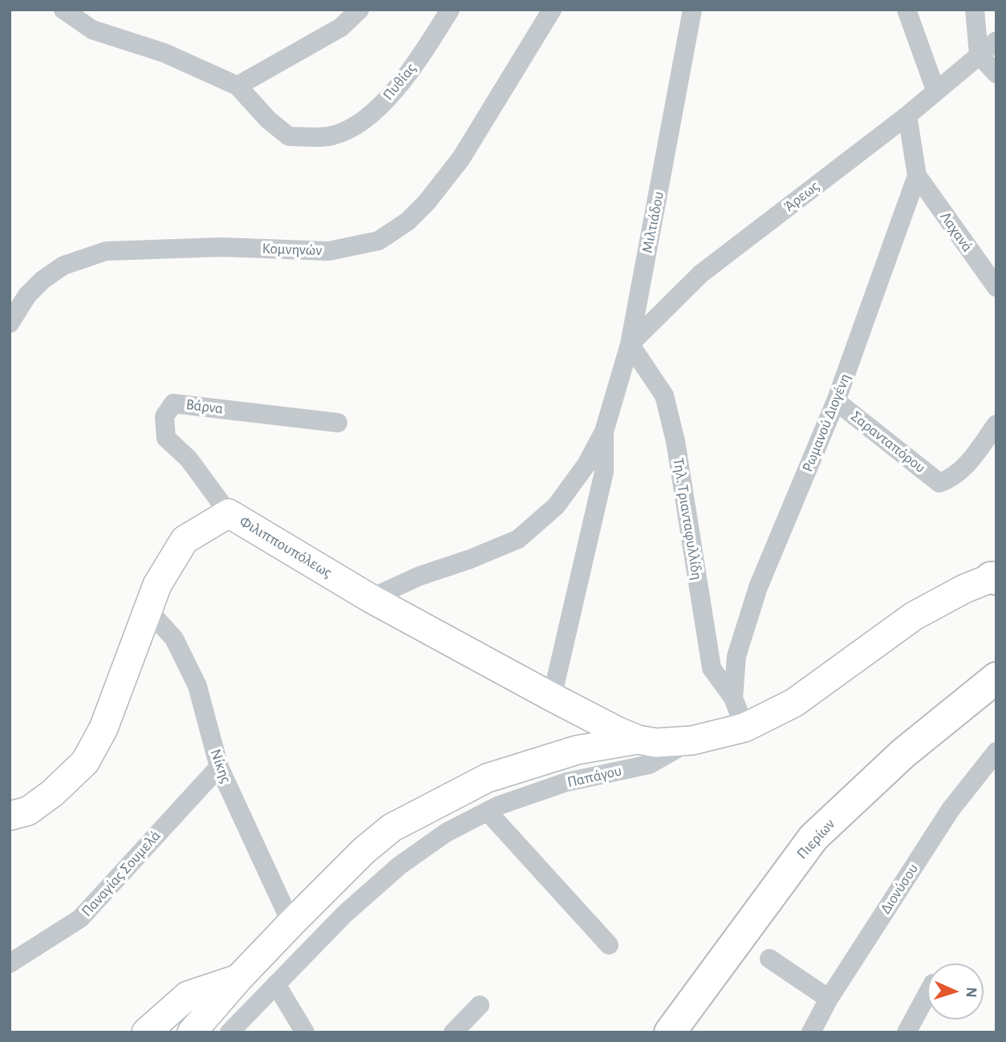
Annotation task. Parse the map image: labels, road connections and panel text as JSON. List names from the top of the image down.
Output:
{
  "streets": {
    "main road": ["Πιερίων"],
    "street": [
      "Πυθίας",
      "Άρεως",
      "Μιλτιάδου",
      "Λαχανά",
      "Κομνηνών",
      "Βάρνα",
      "Ρωμανού Διογένη",
      "Σαρανταπόρου",
      "Τηλ. Τριανταφυλλίδη",
      "Φιλιππουπόλεως",
      "Νίκης",
      "Παπάγου",
      "Παναγίας Σουμελά",
      "Διονύσου"
    ]
  },
  "crossings": [
    ["Άρεως", "Μιλτιάδου"],
    ["Άρεως", "Ρωμανού Διογένη"],
    ["Άρεως", "Τηλ. Τριανταφυλλίδη"],
    ["Μιλτιάδου", "Τηλ. Τριανταφυλλίδη"],
    ["Μιλτιάδου", "Φιλιππουπόλεως"],
    ["Λαχανά", "Ρωμανού Διογένη"],
    ["Βάρνα", "Φιλιππουπόλεως"],
    ["Ρωμανού Διογένη", "Σαρανταπόρου"],
    ["Ρωμανού Διογένη", "Τηλ. Τριανταφυλλίδη"],
    ["Ρωμανού Διογένη", "Παπάγου"],
    ["Φιλιππουπόλεως", "Νίκης"],
    ["Φιλιππουπόλεως", "Παπάγου"],
    ["Νίκης", "Παπάγου"],
    ["Νίκης", "Παναγίας Σουμελά"]
  ],
  "north": "right"
}
